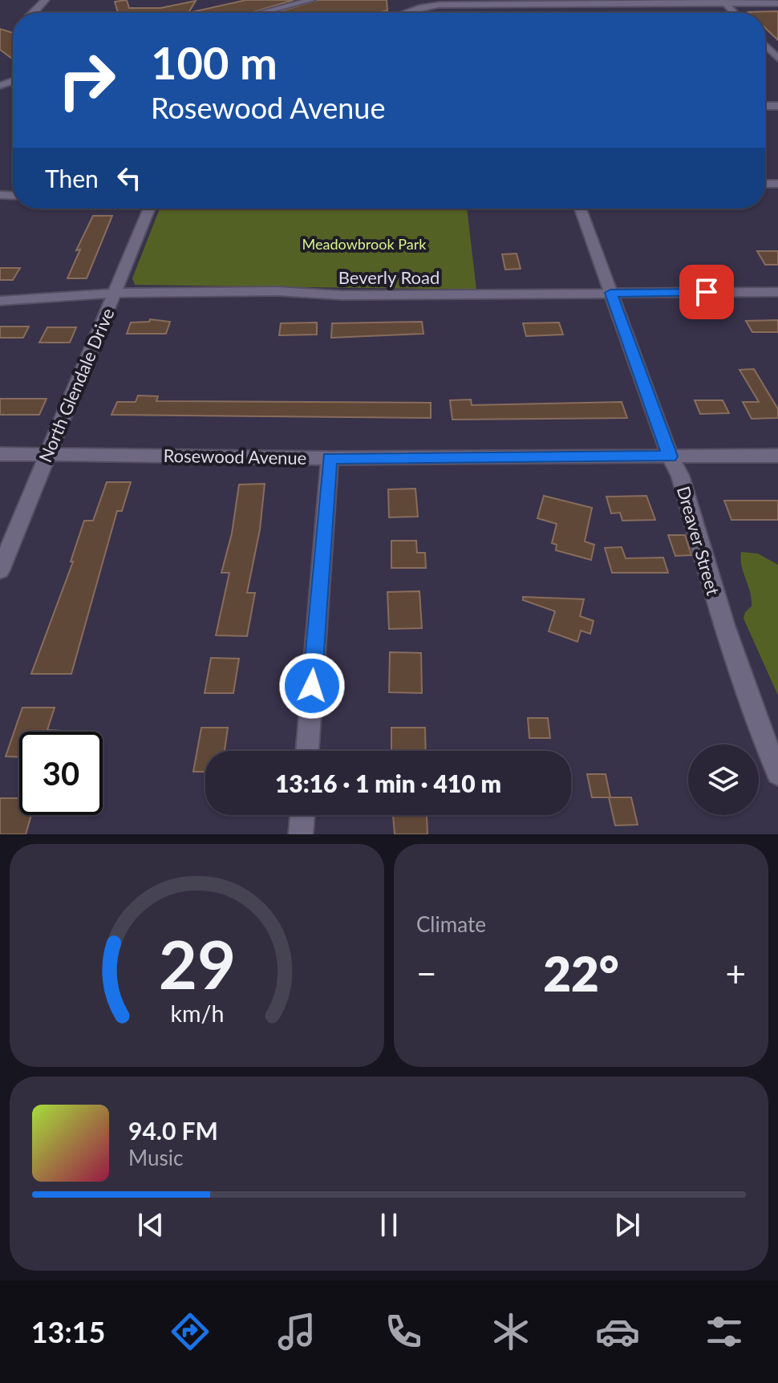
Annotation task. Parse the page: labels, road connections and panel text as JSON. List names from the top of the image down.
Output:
{
  "streets": {
    "street": [
      "Beverly Road",
      "North Glendale Drive",
      "Rosewood Avenue",
      "Dreaver Street"
    ]
  },
  "crossings": [
    ["Beverly Road", "North Glendale Drive"],
    ["Beverly Road", "Dreaver Street"],
    ["North Glendale Drive", "Rosewood Avenue"],
    ["Rosewood Avenue", "Dreaver Street"]
  ],
  "parks": ["Meadowbrook Park"],
  "page": {
    "turn": ["100 m", "Rosewood Avenue"],
    "then": "Then",
    "limit": "30",
    "trip": "13:16 · 1 min · 410 m",
    "tile": "Climate",
    "heat": ["−", "22°", "+"],
    "song": ["94.0 FM", "Music"],
    "tabs": "13:15",
    "gauge": ["29", "km/h"]
  }
}
